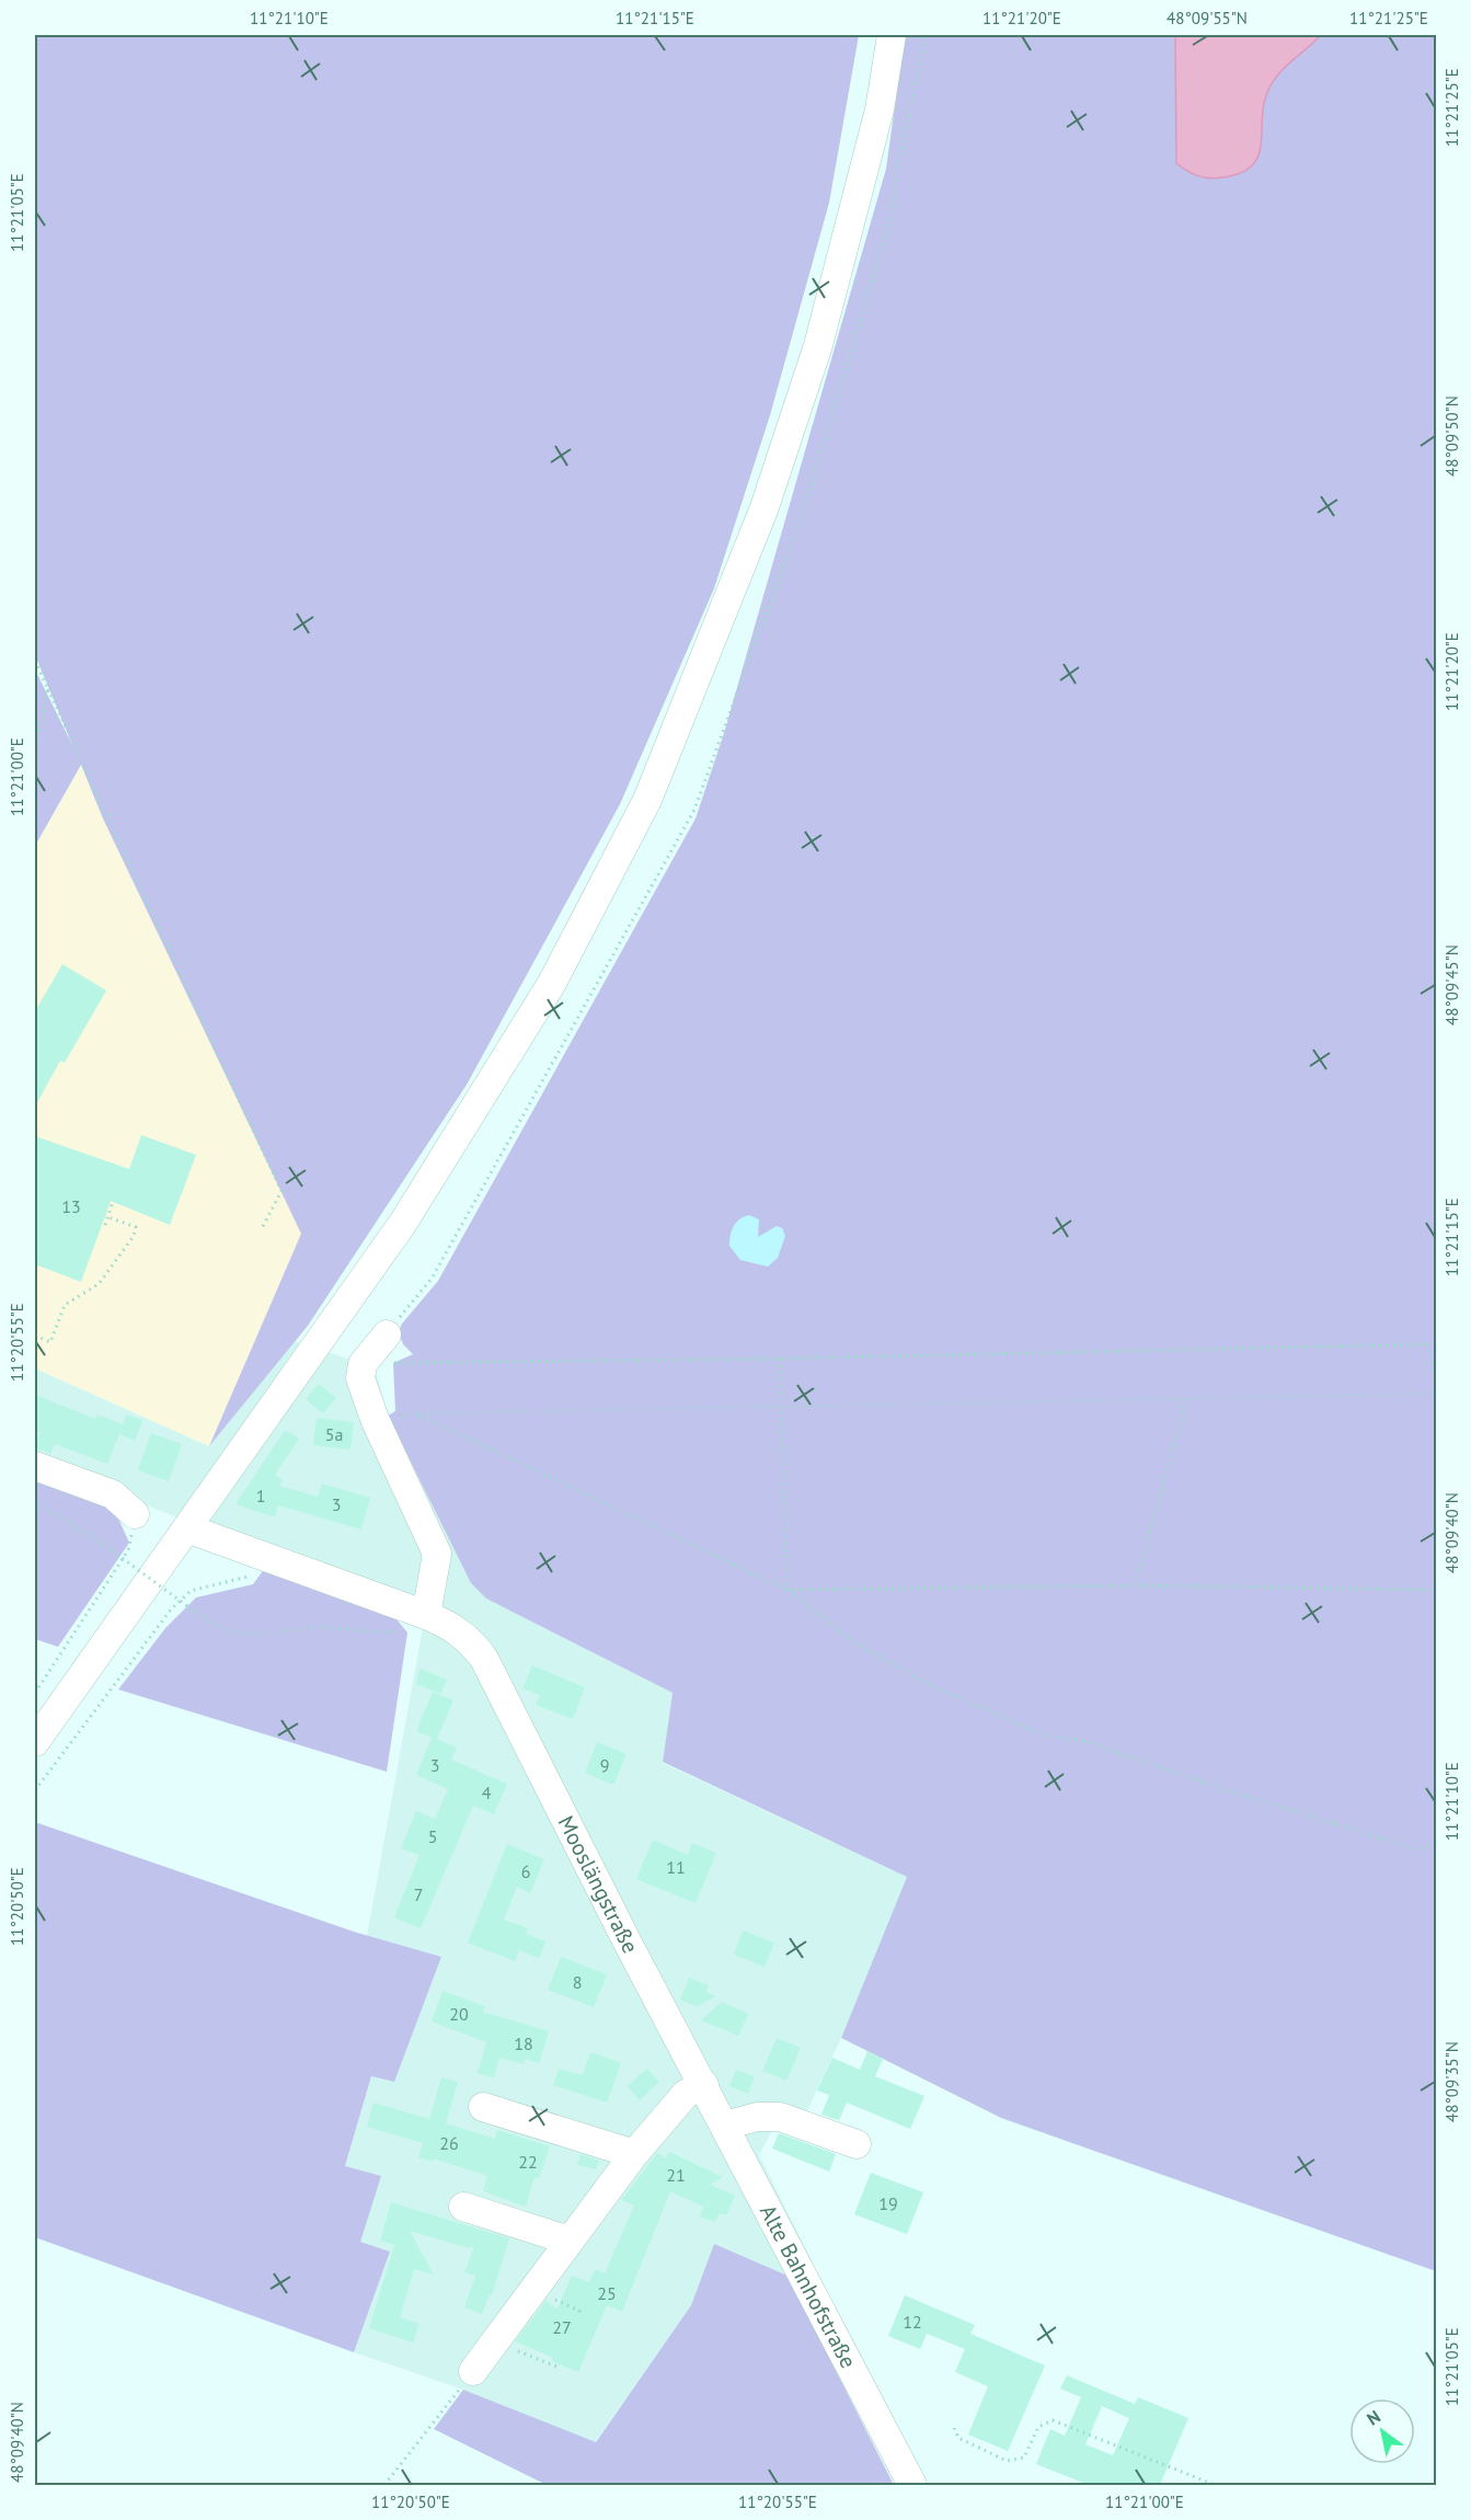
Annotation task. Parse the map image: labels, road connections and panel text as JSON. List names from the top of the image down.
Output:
{
  "streets": {
    "street": ["Mooslängstraße", "Alte Bahnhofstraße"]
  },
  "crossings": [
    ["Mooslängstraße", "Alte Bahnhofstraße"]
  ],
  "house_numbers": [
    "13",
    "5a",
    "1",
    "3",
    "3",
    "9",
    "4",
    "5",
    "11",
    "6",
    "7",
    "8",
    "20",
    "18",
    "26",
    "22",
    "21",
    "19",
    "25",
    "12",
    "27"
  ],
  "north": "top left",
  "coordinates": [
    "11°21'10\"E",
    "11°21'15\"E",
    "11°21'20\"E",
    "48°09'55\"N",
    "11°21'25\"E",
    "11°21'05\"E",
    "48°09'50\"N",
    "11°21'00\"E",
    "48°09'45\"N",
    "11°20'55\"E",
    "48°09'40\"N",
    "11°20'50\"E",
    "48°09'35\"N"
  ]
}
